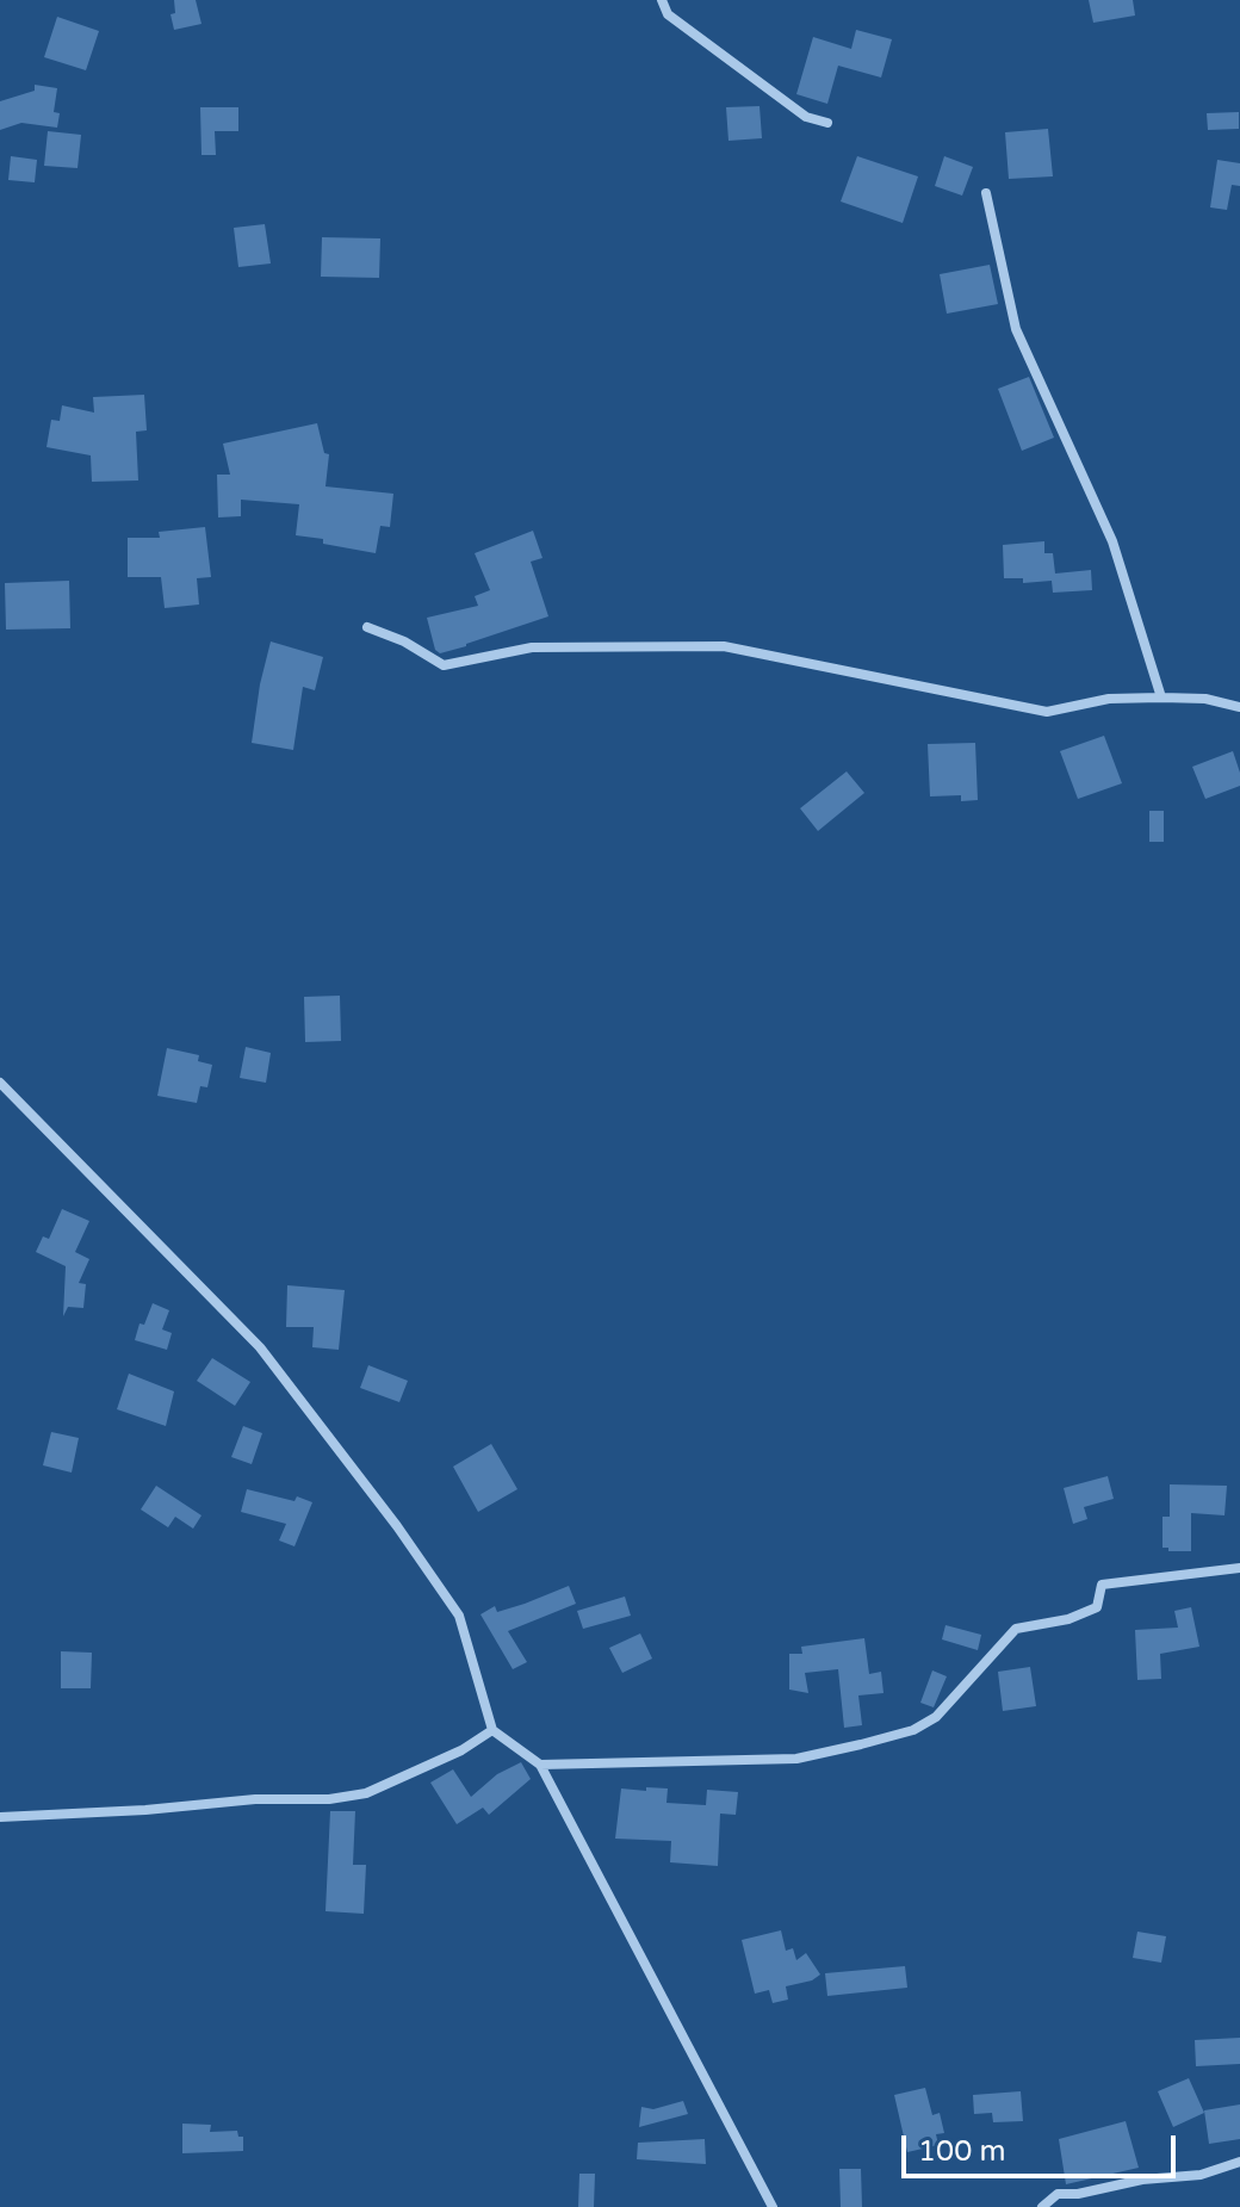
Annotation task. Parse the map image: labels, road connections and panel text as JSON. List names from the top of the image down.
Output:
{
  "scale_bar": "100 m"
}
